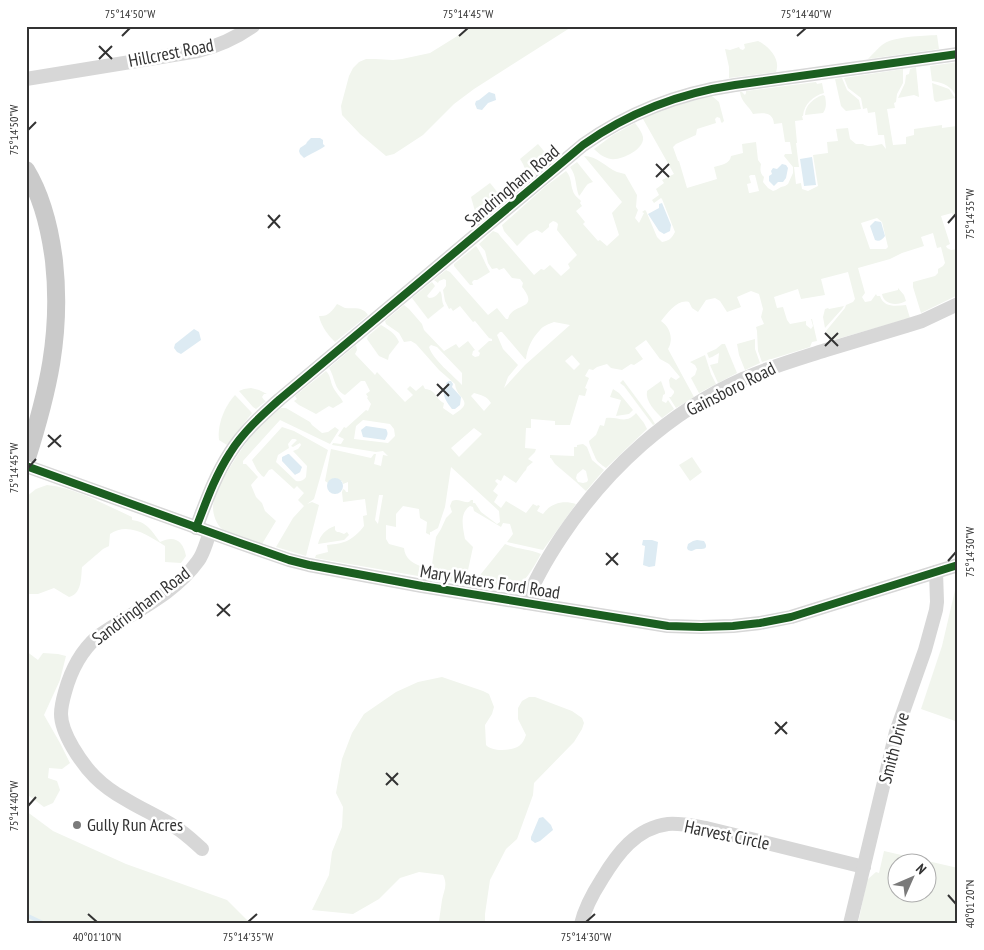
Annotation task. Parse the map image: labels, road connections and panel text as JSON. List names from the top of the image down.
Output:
{
  "streets": {
    "street": [
      "Hillcrest Road",
      "Sandringham Road",
      "Gainsboro Road",
      "Mary Waters Ford Road",
      "Smith Drive",
      "Harvest Circle"
    ]
  },
  "crossings": [
    ["Sandringham Road", "Mary Waters Ford Road"],
    ["Gainsboro Road", "Mary Waters Ford Road"],
    ["Mary Waters Ford Road", "Smith Drive"],
    ["Smith Drive", "Harvest Circle"]
  ],
  "places": ["Gully Run Acres"],
  "north": "top right",
  "coordinates": [
    "75°14'50\"W",
    "75°14'45\"W",
    "75°14'40\"W",
    "75°14'35\"W",
    "75°14'30\"W",
    "40°01'20\"N",
    "40°01'10\"N"
  ]
}
